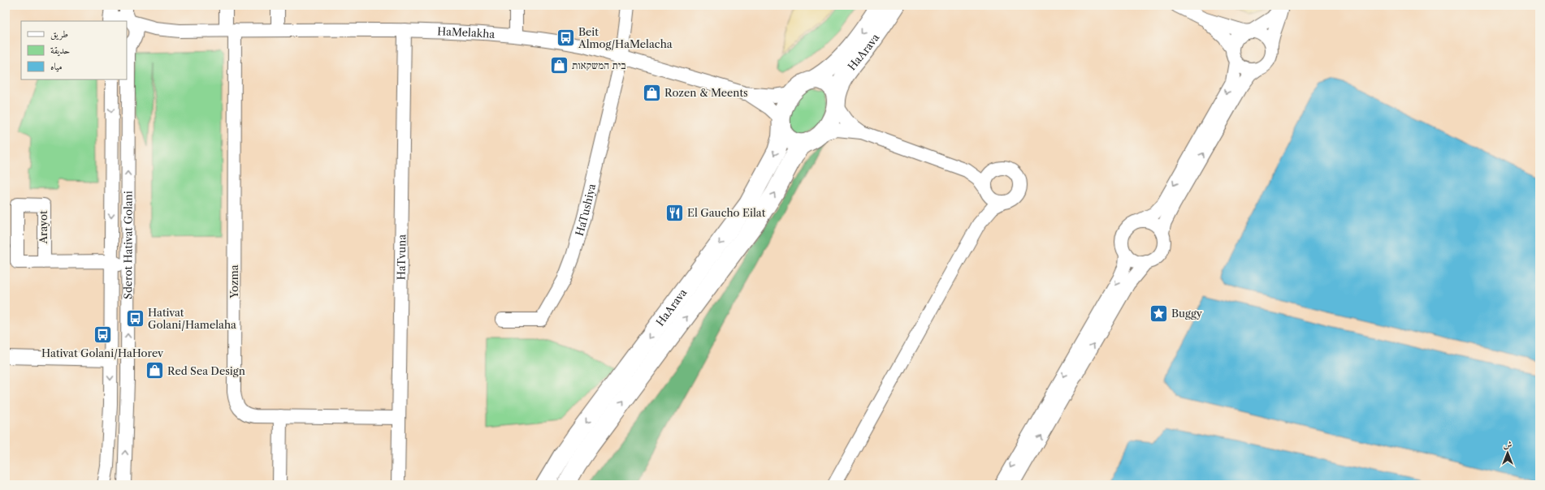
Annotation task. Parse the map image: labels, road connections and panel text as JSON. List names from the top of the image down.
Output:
{
  "streets": {
    "highway": ["HaArava"],
    "street": [
      "HaMelakha",
      "HaTushiya",
      "Arayot",
      "Sderot Hativat Golani",
      "HaTvuna",
      "Yozma"
    ]
  },
  "crossings": [
    ["HaMelakha", "HaArava"],
    ["HaMelakha", "HaTushiya"],
    ["HaMelakha", "Sderot Hativat Golani"],
    ["HaMelakha", "HaTvuna"],
    ["HaMelakha", "Yozma"],
    ["Arayot", "Sderot Hativat Golani"],
    ["HaTvuna", "Yozma"]
  ],
  "places": {
    "bus stop": ["Beit Almog/HaMelacha", "Hativat Golani/Hamelaha", "Hativat Golani/HaHorev"],
    "shop": ["בית המשקאות", "Rozen & Meents", "Red Sea Design"],
    "restaurant": ["El Gaucho Eilat"],
    "place": ["Buggy"]
  },
  "legend": ["طريق", "حديقة", "مياه"],
  "north": "top"
}
